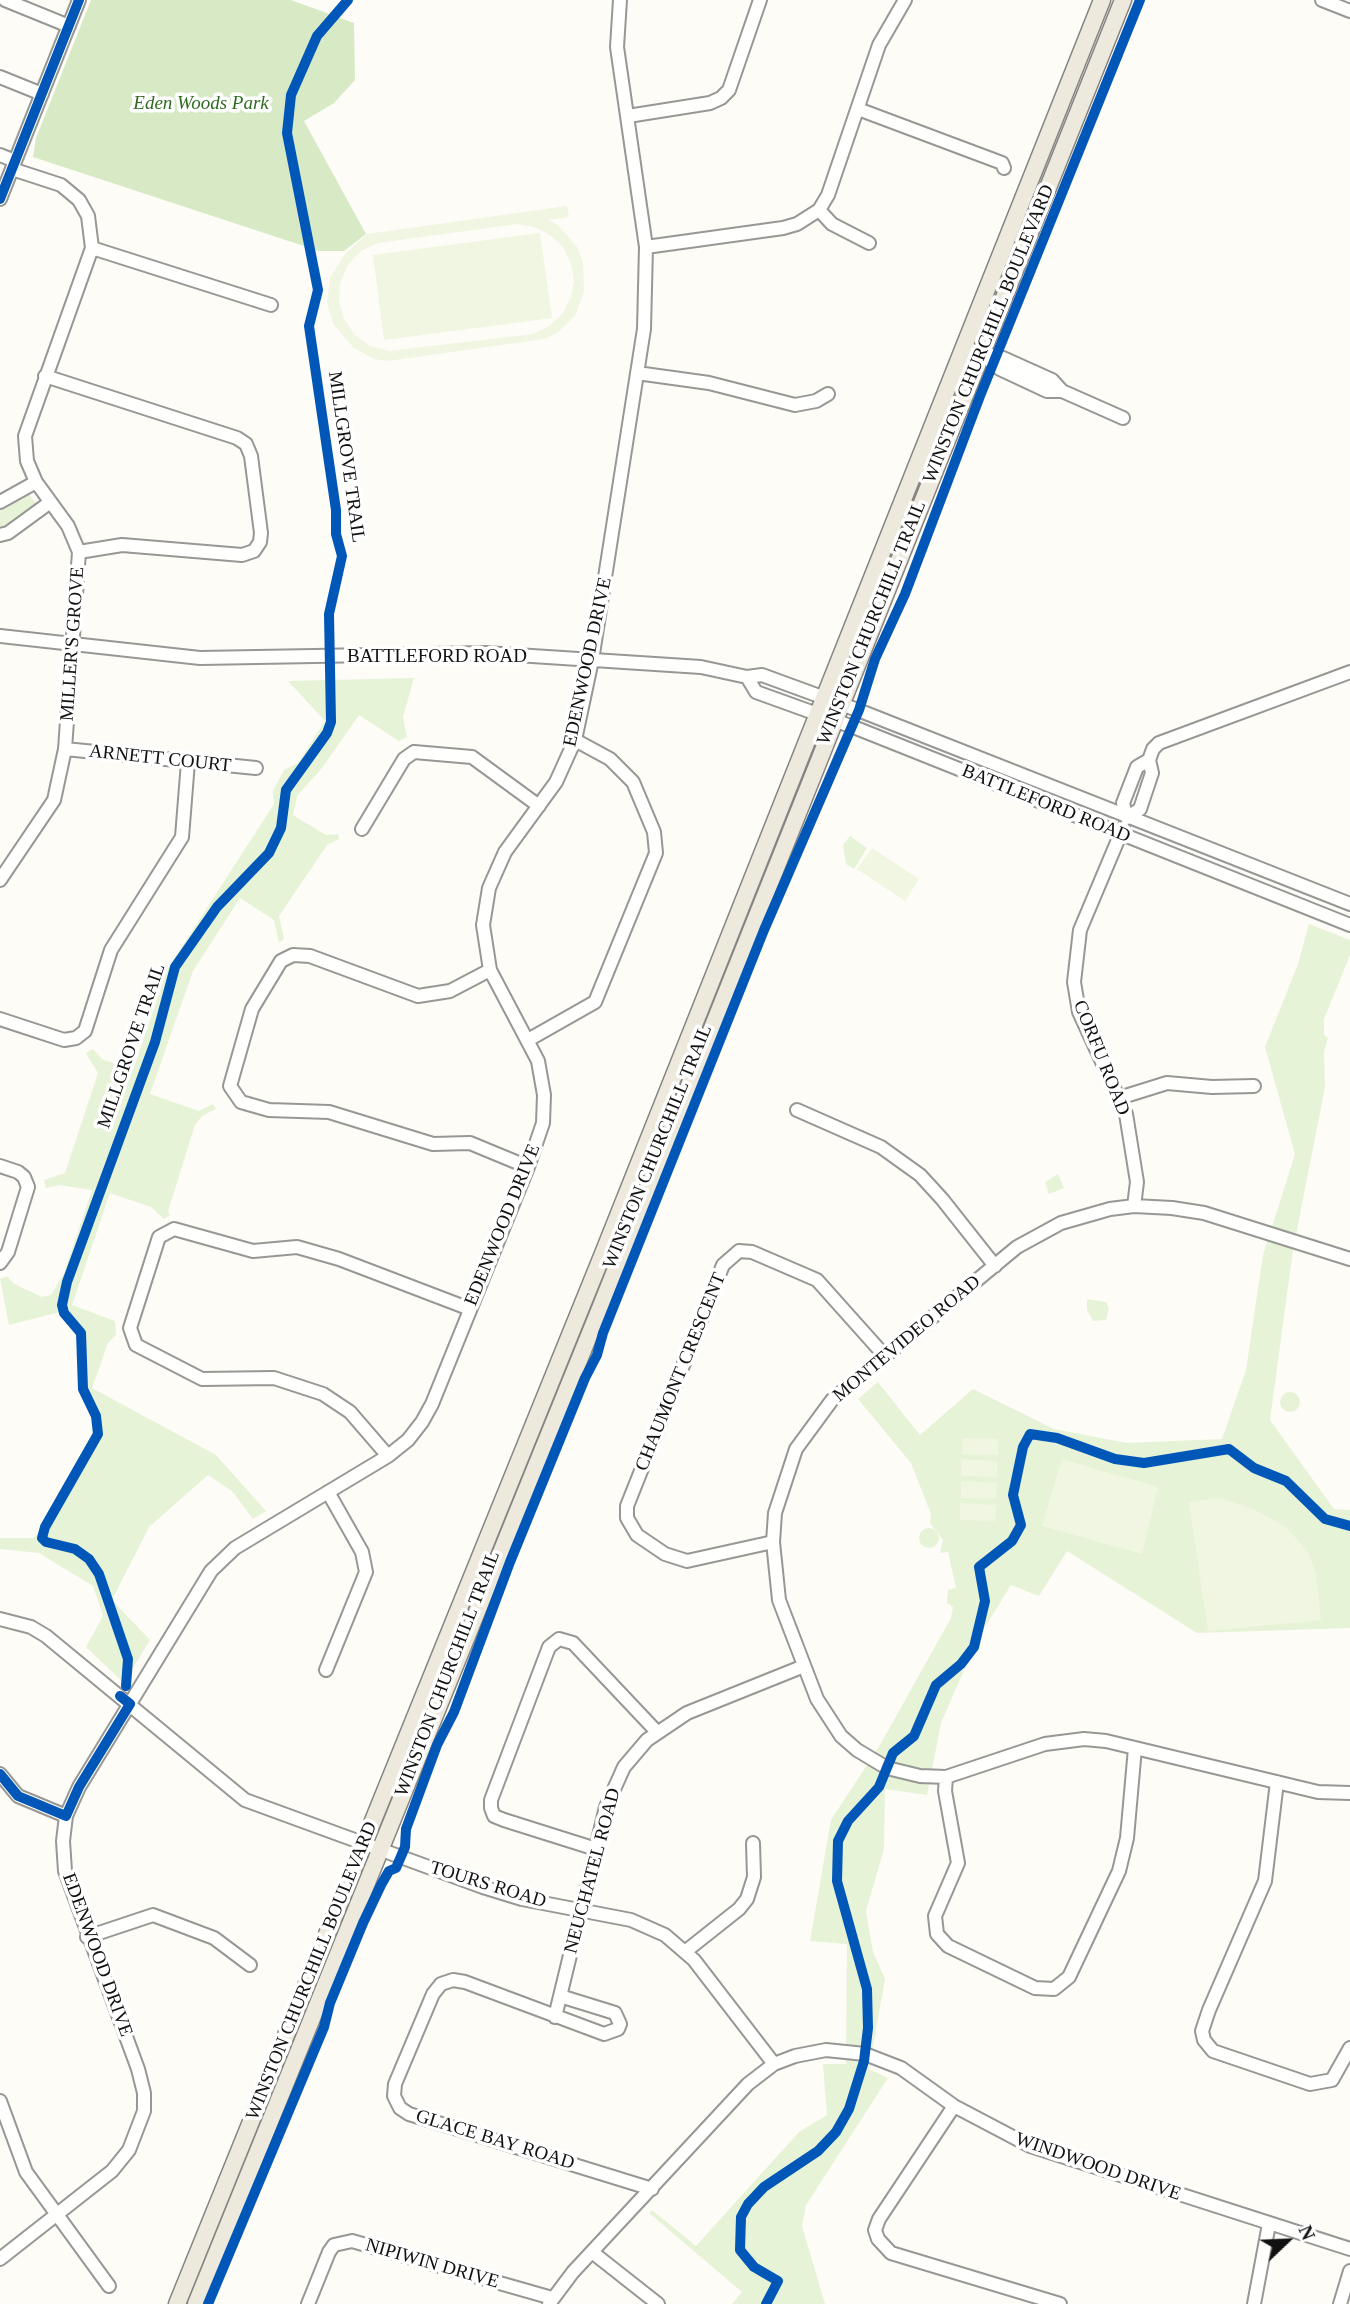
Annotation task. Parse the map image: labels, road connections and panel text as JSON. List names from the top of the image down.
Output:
{
  "streets": {
    "main road": ["WINSTON CHURCHILL BOULEVARD"],
    "street": [
      "MILLER'S GROVE",
      "BATTLEFORD ROAD",
      "EDENWOOD DRIVE",
      "ARNETT COURT",
      "CORFU ROAD",
      "MONTEVIDEO ROAD",
      "CHAUMONT CRESCENT",
      "NEUCHATEL ROAD",
      "TOURS ROAD",
      "GLACE BAY ROAD",
      "WINDWOOD DRIVE",
      "NIPIWIN DRIVE"
    ],
    "cycle path": ["MILLGROVE TRAIL", "WINSTON CHURCHILL TRAIL"]
  },
  "crossings": [
    ["WINSTON CHURCHILL BOULEVARD", "BATTLEFORD ROAD"],
    ["WINSTON CHURCHILL BOULEVARD", "TOURS ROAD"],
    ["MILLER'S GROVE", "BATTLEFORD ROAD"],
    ["MILLER'S GROVE", "ARNETT COURT"],
    ["BATTLEFORD ROAD", "EDENWOOD DRIVE"],
    ["BATTLEFORD ROAD", "CORFU ROAD"],
    ["EDENWOOD DRIVE", "TOURS ROAD"],
    ["CORFU ROAD", "MONTEVIDEO ROAD"],
    ["MONTEVIDEO ROAD", "CHAUMONT CRESCENT"],
    ["MONTEVIDEO ROAD", "NEUCHATEL ROAD"],
    ["NEUCHATEL ROAD", "TOURS ROAD"],
    ["NEUCHATEL ROAD", "GLACE BAY ROAD"],
    ["TOURS ROAD", "WINDWOOD DRIVE"],
    ["GLACE BAY ROAD", "WINDWOOD DRIVE"],
    ["WINDWOOD DRIVE", "NIPIWIN DRIVE"]
  ],
  "parks": ["Eden Woods Park"],
  "north": "top right"
}
